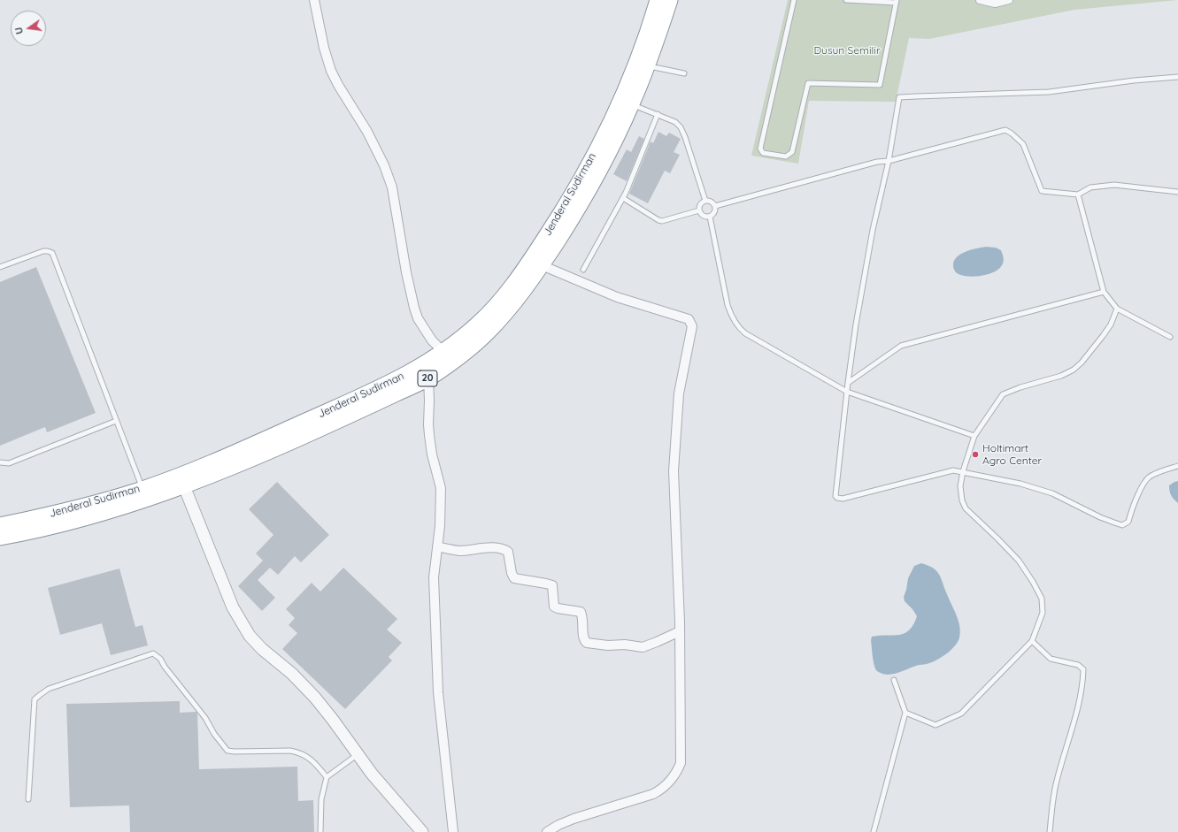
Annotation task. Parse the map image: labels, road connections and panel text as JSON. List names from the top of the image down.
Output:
{
  "streets": {
    "highway": ["Jenderal Sudirman", "20"]
  },
  "crossings": [
    ["Jenderal Sudirman", "20"]
  ],
  "parks": ["Dusun Semilir"],
  "places": ["Holtimart Agro Center"],
  "north": "left"
}
